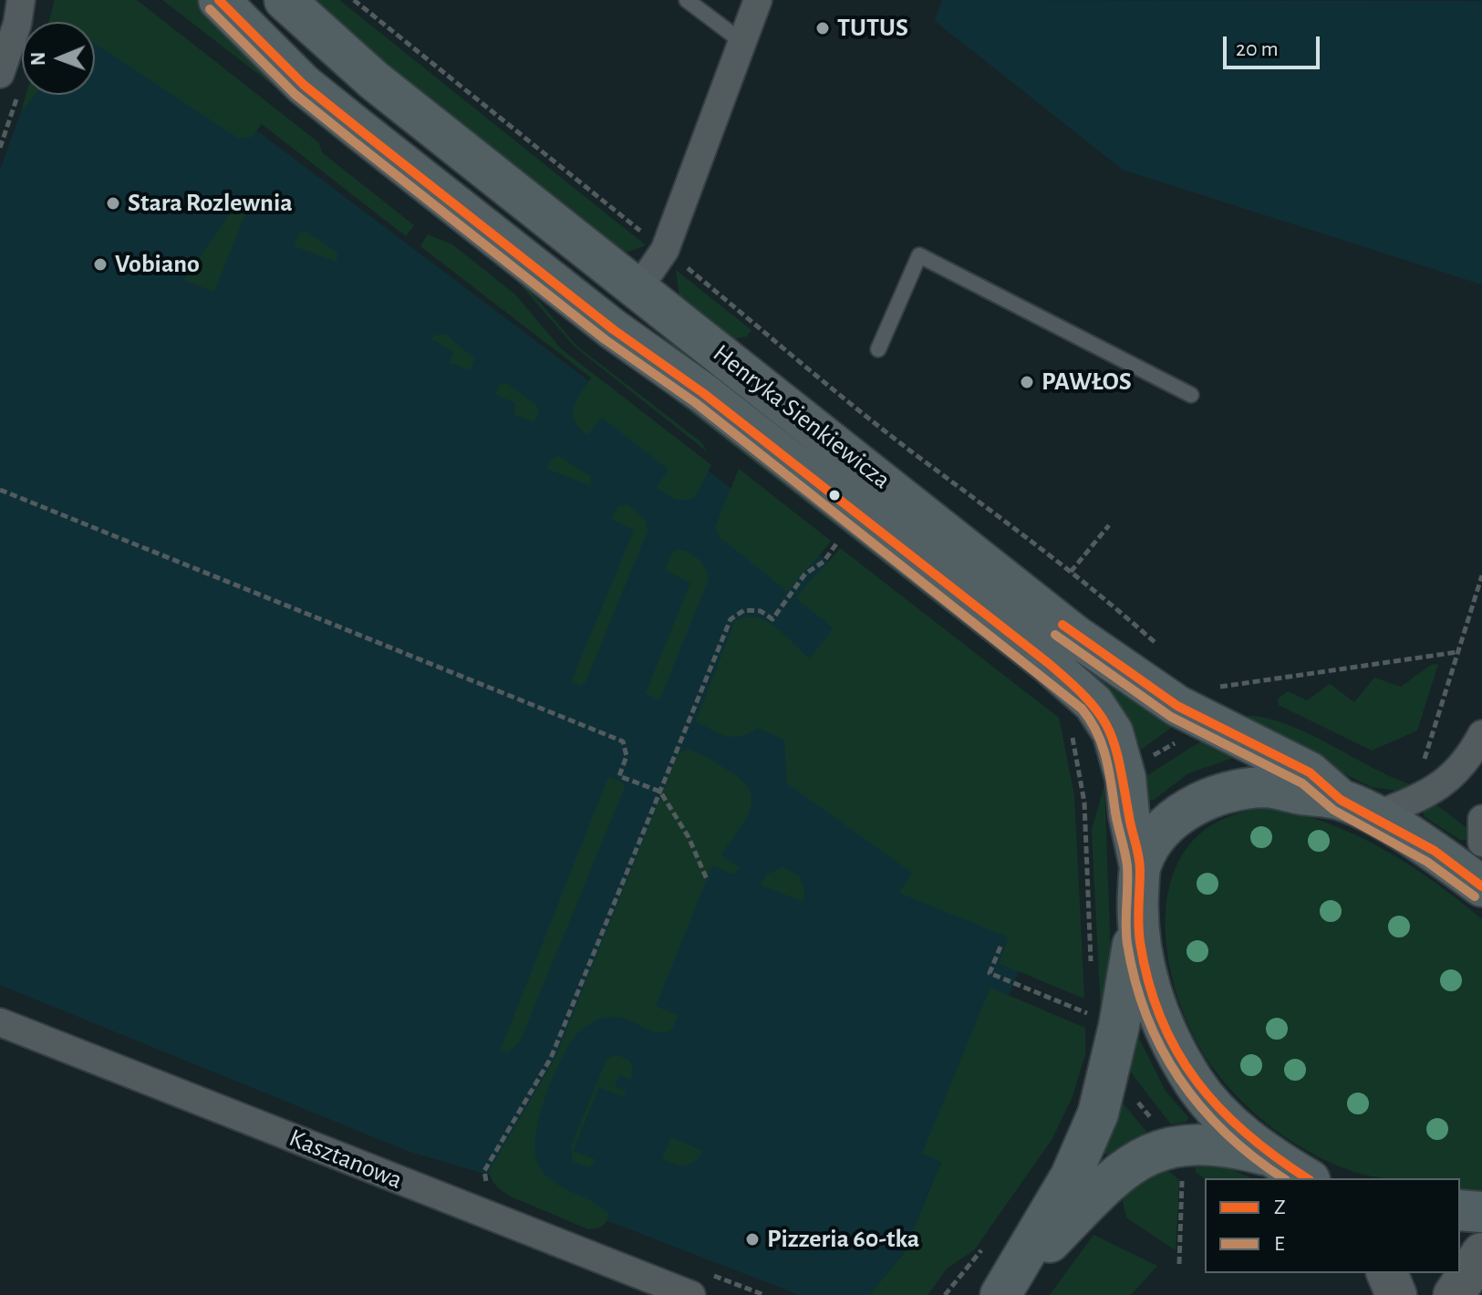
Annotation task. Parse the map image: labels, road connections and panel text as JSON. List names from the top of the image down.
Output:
{
  "streets": {
    "main road": ["Henryka Sienkiewicza"],
    "street": ["Kasztanowa"]
  },
  "places": [
    "TUTUS",
    "Stara Rozlewnia",
    "Vobiano",
    "PAWŁOS",
    "Pizzeria 60-tka"
  ],
  "lines": ["transit line Z", "transit line E"],
  "legend": ["Z", "E"],
  "scale_bar": "20 m",
  "north": "left"
}
